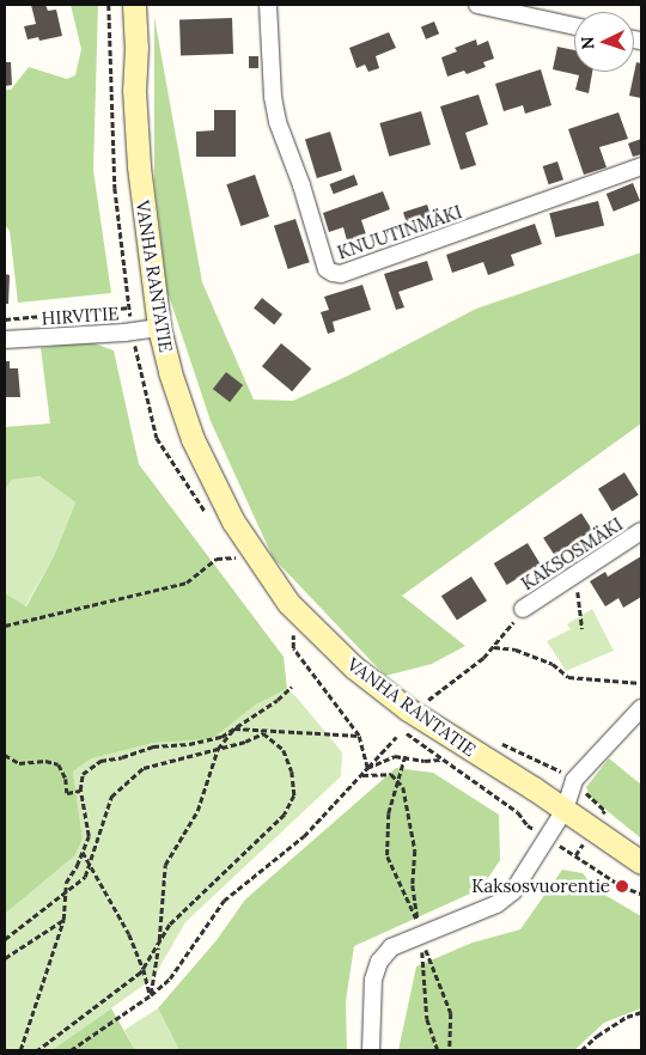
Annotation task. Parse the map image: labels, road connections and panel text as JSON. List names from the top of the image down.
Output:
{
  "streets": {
    "main road": ["VANHA RANTATIE"],
    "street": ["KNUUTINMÄKI", "HIRVITIE", "KAKSOSMÄKI"]
  },
  "crossings": [
    ["VANHA RANTATIE", "HIRVITIE"]
  ],
  "places": ["Kaksosvuorentie"],
  "north": "left"
}
